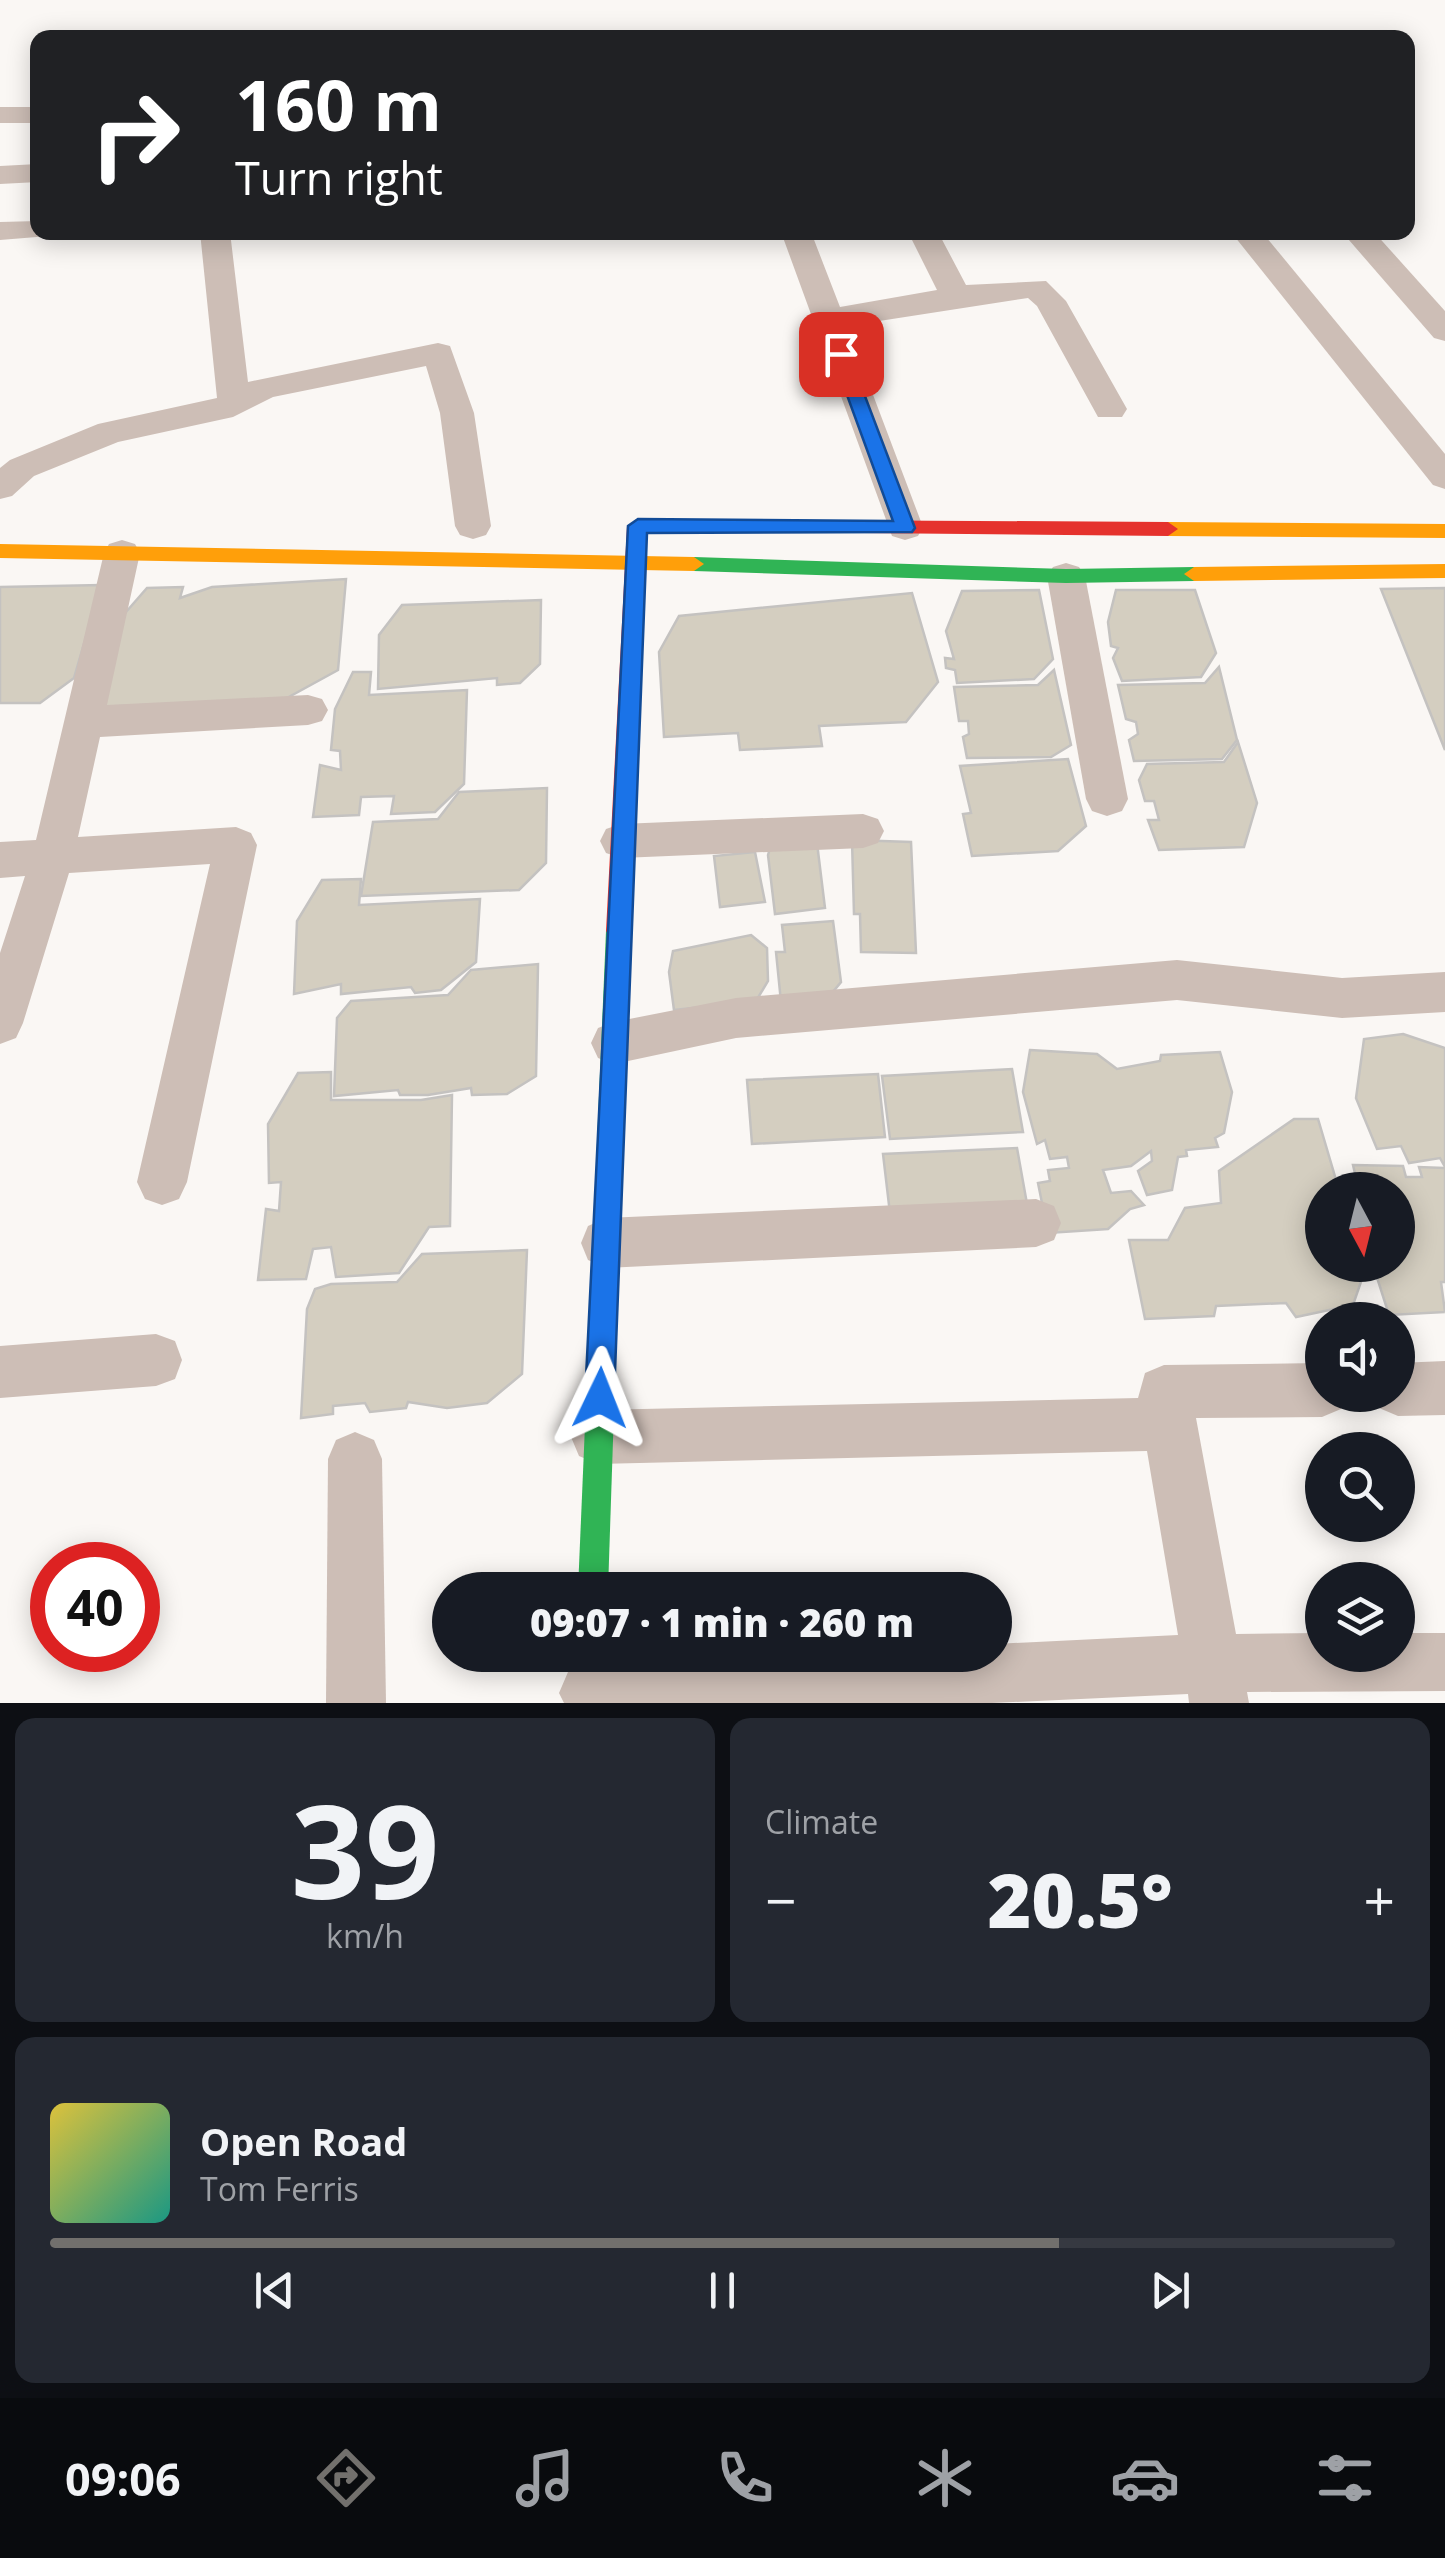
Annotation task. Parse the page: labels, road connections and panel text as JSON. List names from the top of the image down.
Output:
{
  "north": "bottom",
  "page": {
    "turn": ["160 m", "Turn right"],
    "limit": "40",
    "trip": "09:07 · 1 min · 260 m",
    "tile": [
      ["39", "km/h"],
      "Climate"
    ],
    "heat": ["−", "20.5°", "+"],
    "song": ["Open Road", "Tom Ferris"],
    "tabs": "09:06"
  }
}
